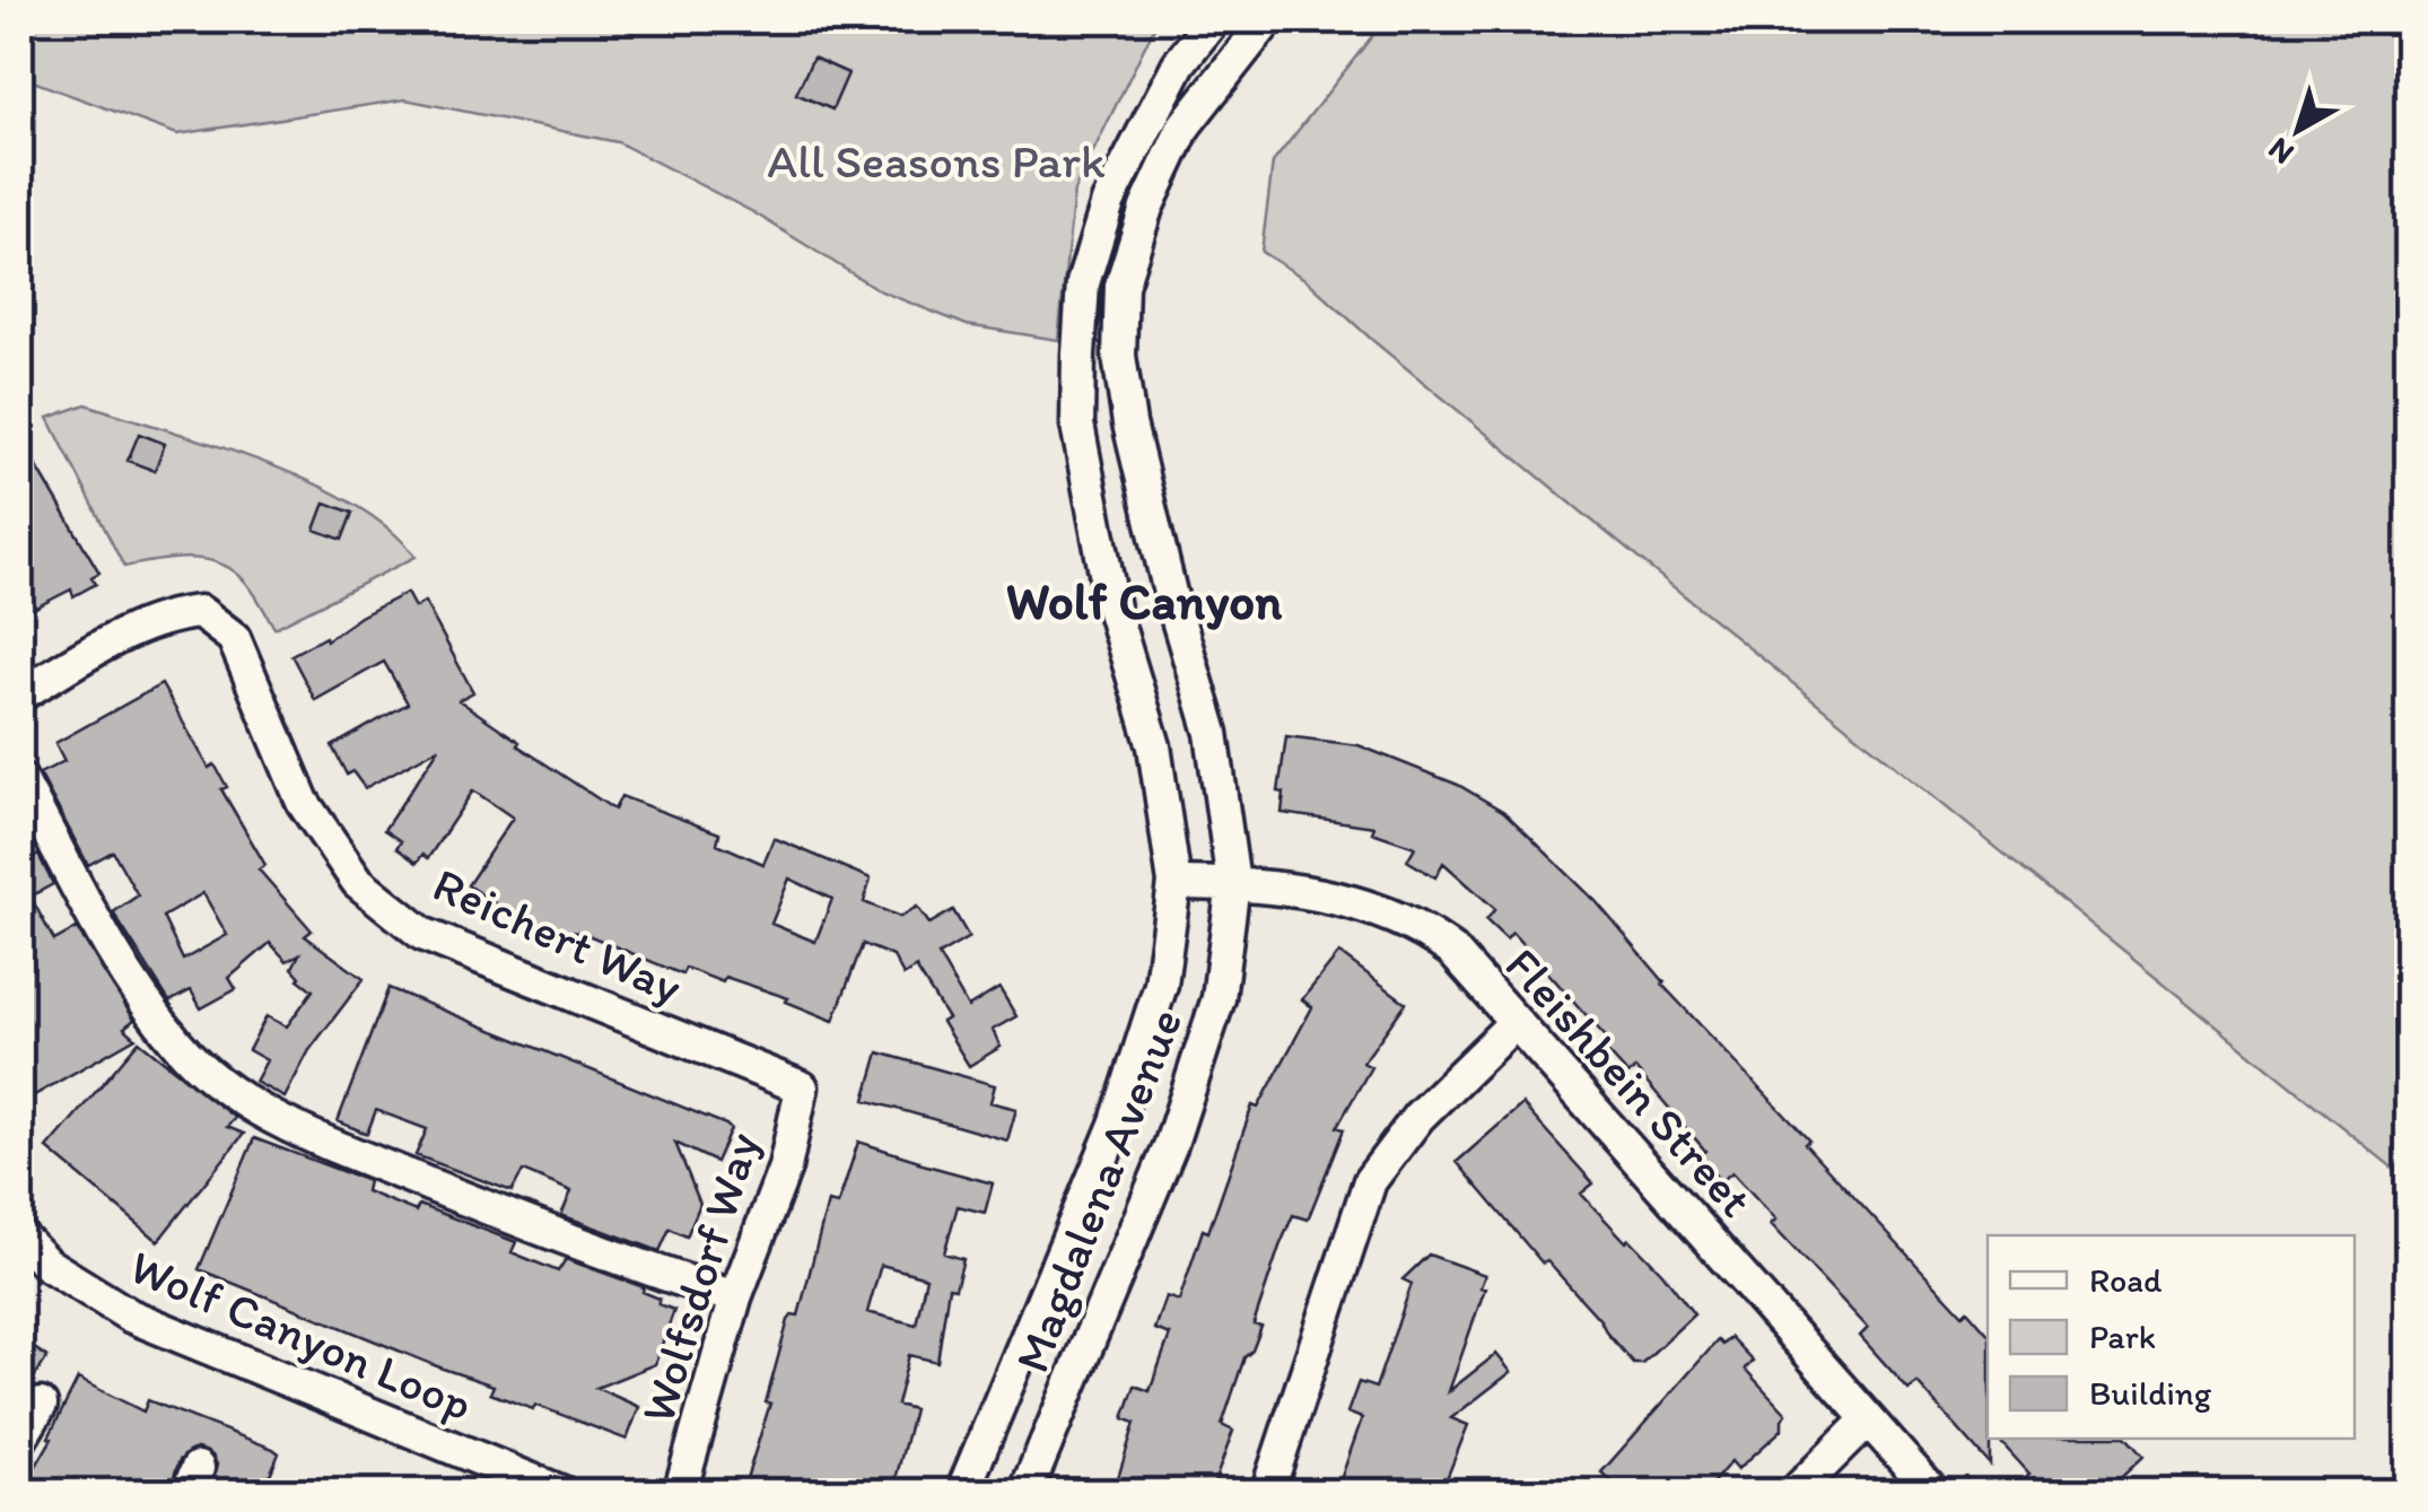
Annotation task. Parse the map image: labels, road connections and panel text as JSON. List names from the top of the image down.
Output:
{
  "streets": {
    "street": [
      "Reichert Way",
      "Fleishbein Street",
      "Magdalena Avenue",
      "Wolfsdorf Way",
      "Wolf Canyon Loop"
    ]
  },
  "crossings": [
    ["Reichert Way", "Wolfsdorf Way"],
    ["Fleishbein Street", "Magdalena Avenue"]
  ],
  "districts": ["Wolf Canyon"],
  "parks": ["All Seasons Park"],
  "legend": ["Road", "Park", "Building"],
  "north": "bottom left"
}
